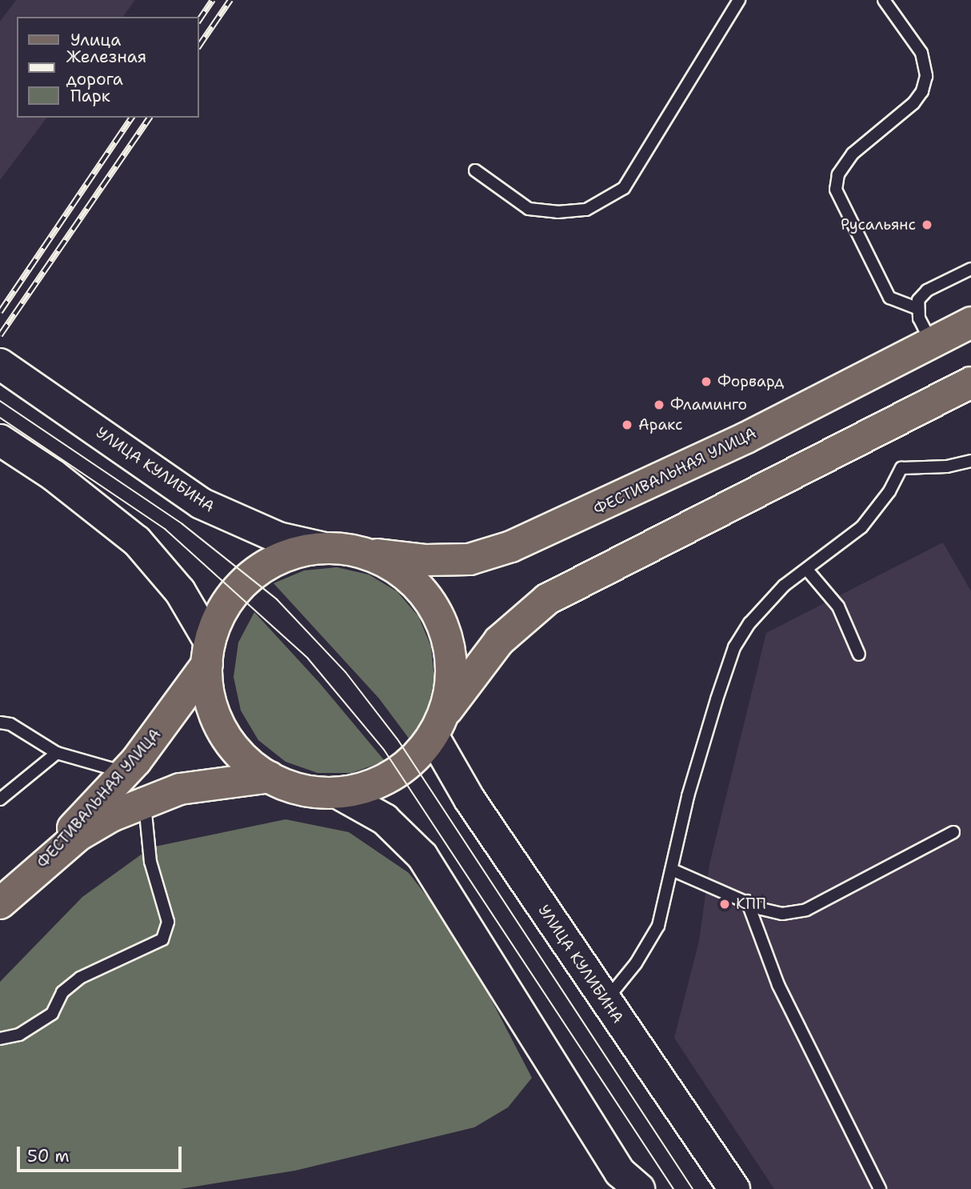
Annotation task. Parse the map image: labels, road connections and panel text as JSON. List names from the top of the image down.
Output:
{
  "streets": {
    "main road": ["ФЕСТИВАЛЬНАЯ УЛИЦА"],
    "street": ["УЛИЦА КУЛИБИНА"]
  },
  "crossings": [
    ["УЛИЦА КУЛИБИНА", "ФЕСТИВАЛЬНАЯ УЛИЦА"]
  ],
  "places": [
    "Русальянс",
    "Форвард",
    "Фламинго",
    "Аракс",
    "КПП"
  ],
  "legend": ["Улица", "Железная дорога", "Парк"],
  "scale_bar": "50 m"
}
